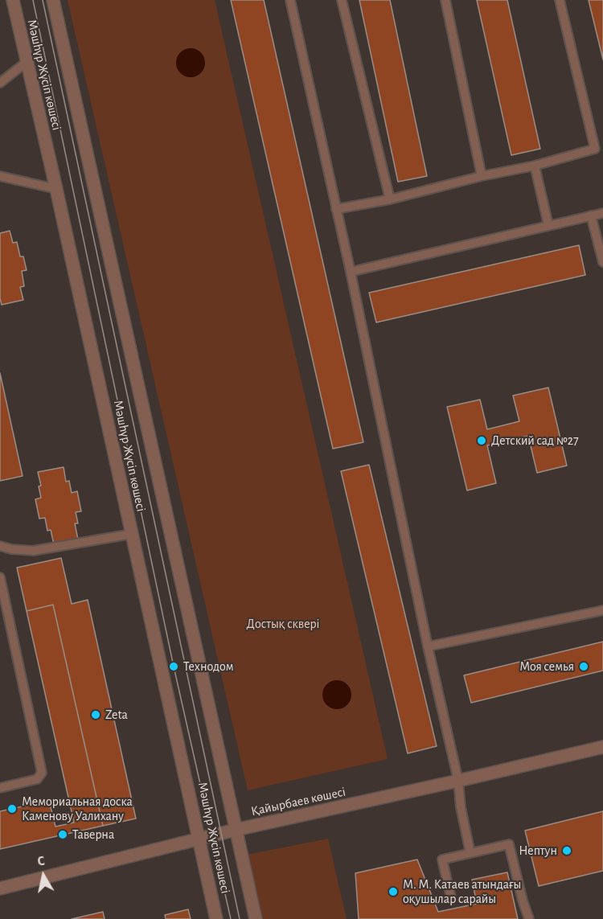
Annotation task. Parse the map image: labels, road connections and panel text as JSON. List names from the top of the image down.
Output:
{
  "streets": {
    "street": ["Мәшһүр Жүсіп көшесі", "Қайырбаев көшесі"]
  },
  "crossings": [
    ["Мәшһүр Жүсіп көшесі", "Қайырбаев көшесі"]
  ],
  "parks": ["Достық сквері"],
  "places": [
    "Детский сад №27",
    "Технодом",
    "Моя семья",
    "Zeta",
    "Мемориальная доска Каменову Уалихану",
    "Таверна",
    "Нептун",
    "М. М. Катаев атындағы оқушылар сарайы"
  ],
  "north": "top"
}
